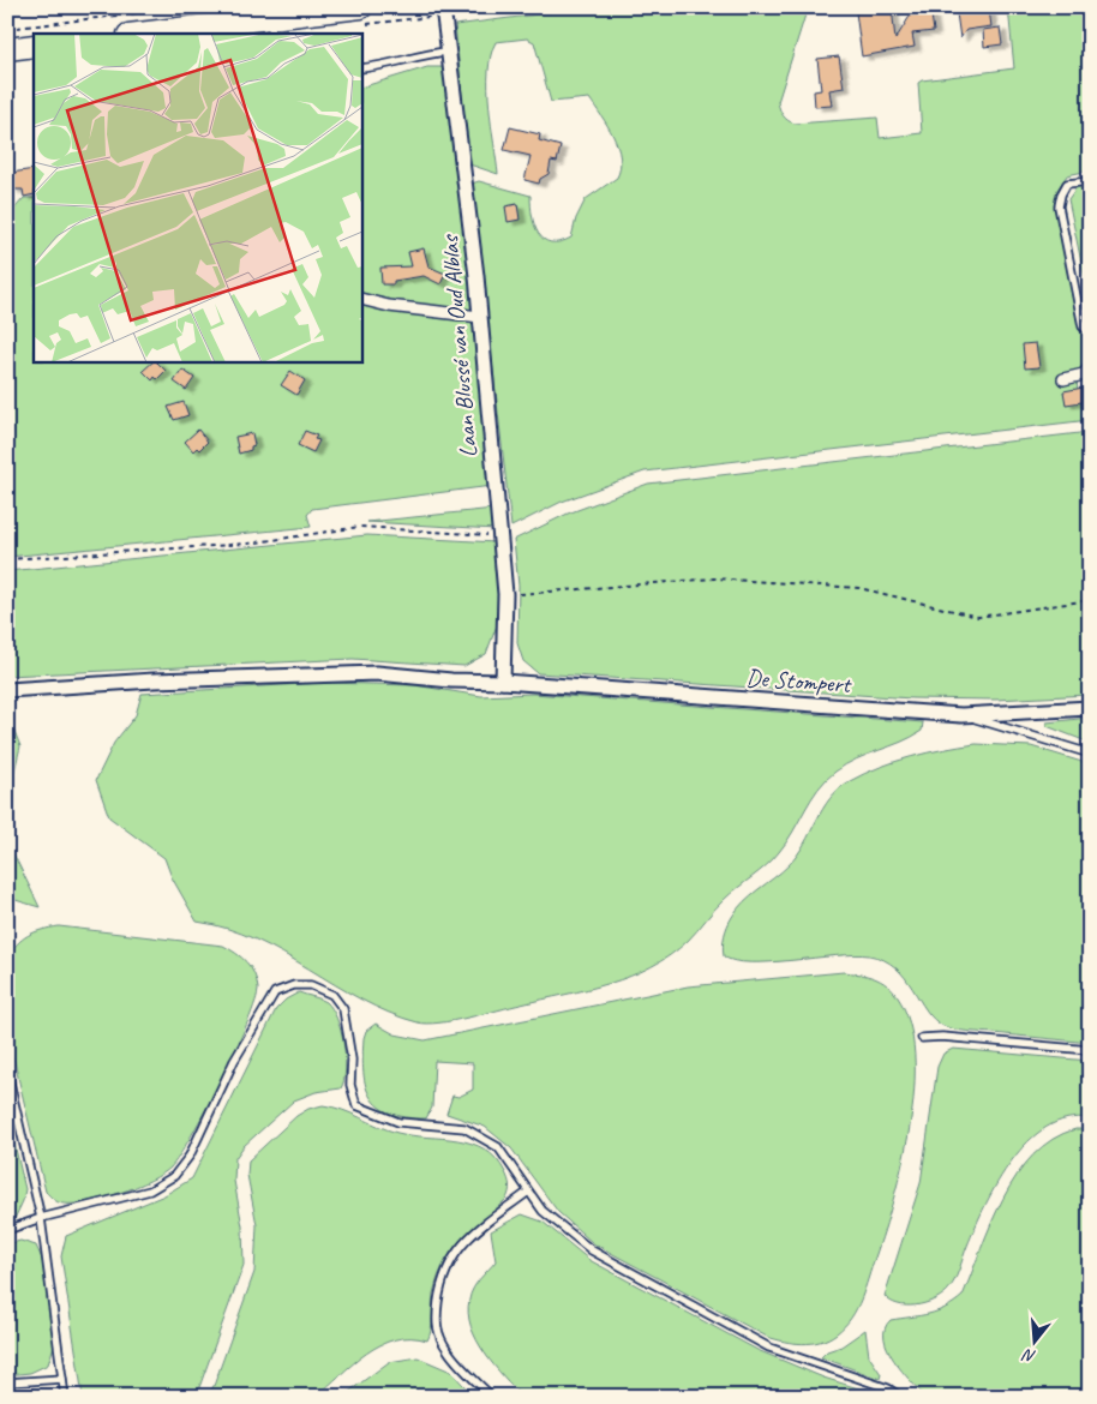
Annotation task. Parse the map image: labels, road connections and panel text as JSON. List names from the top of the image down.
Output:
{
  "streets": {
    "street": ["Laan Blussé van Oud Alblas", "De Stompert"]
  },
  "crossings": [
    ["Laan Blussé van Oud Alblas", "De Stompert"]
  ],
  "north": "bottom"
}
